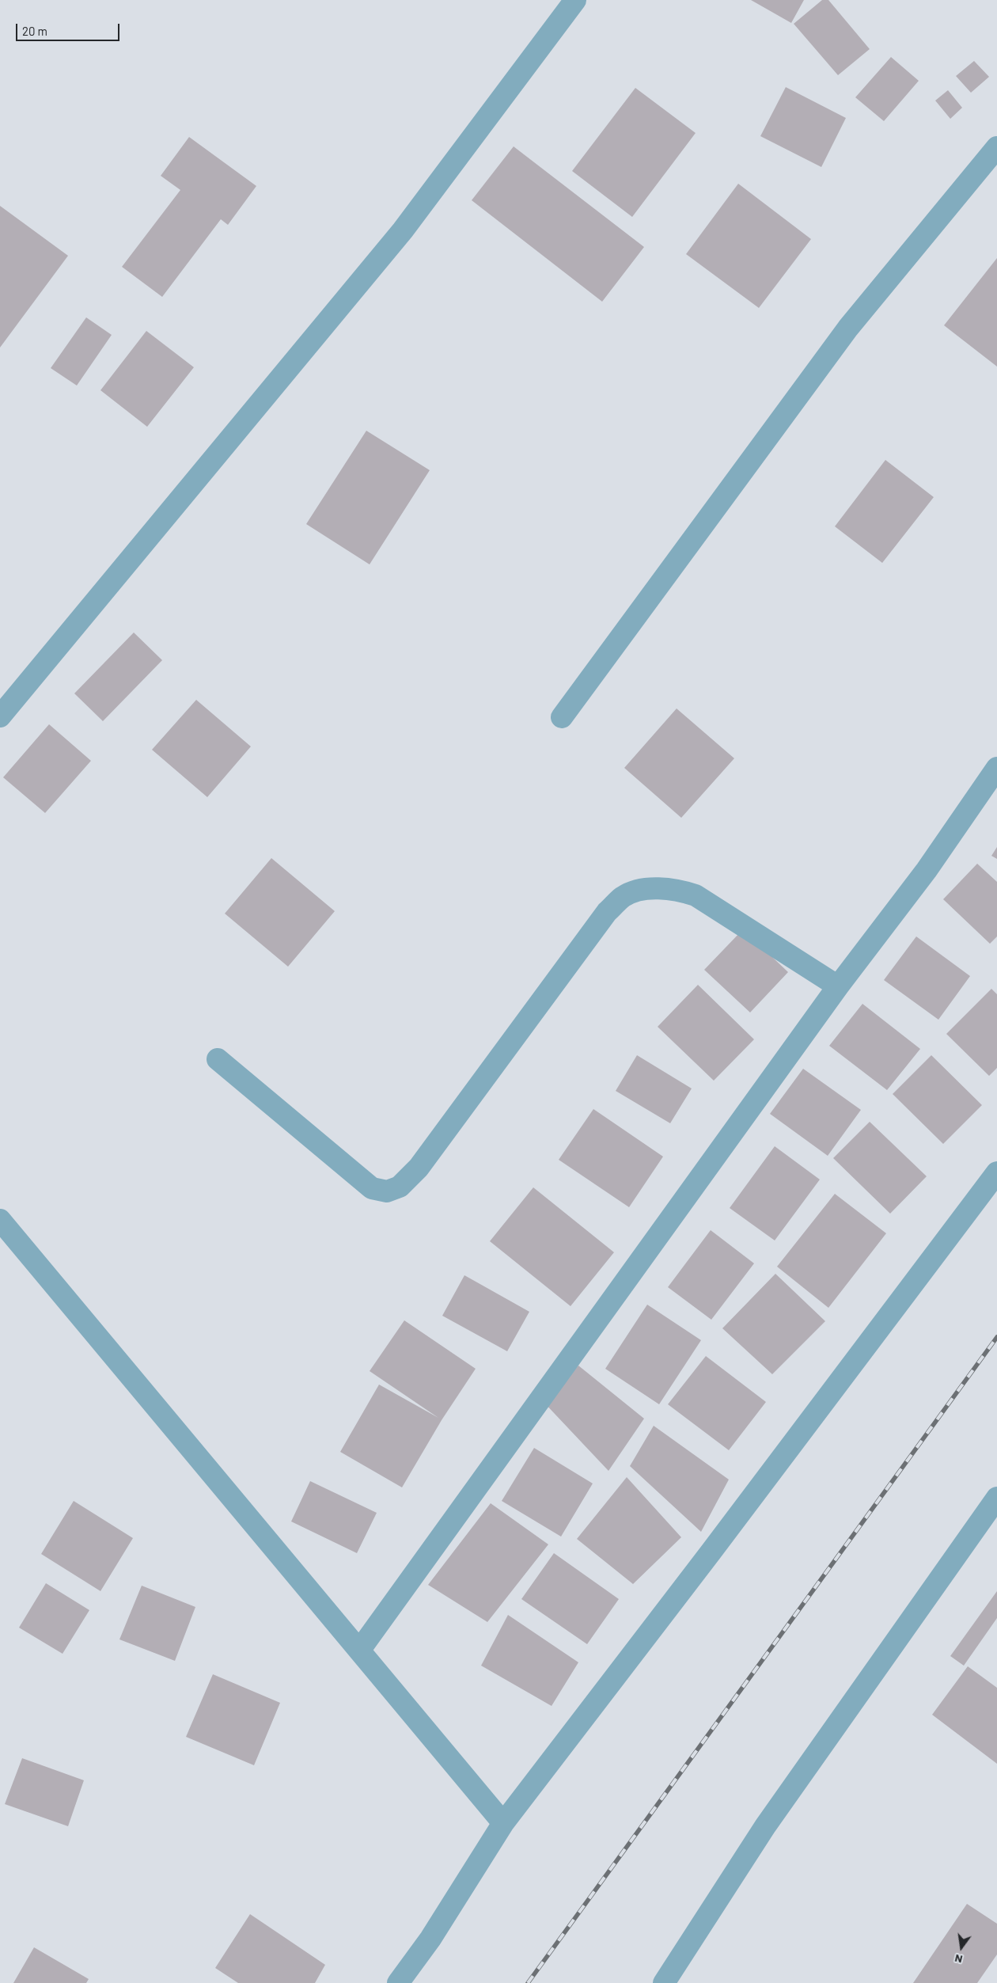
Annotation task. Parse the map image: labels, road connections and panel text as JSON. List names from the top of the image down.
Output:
{
  "scale_bar": "20 m",
  "north": "bottom"
}
